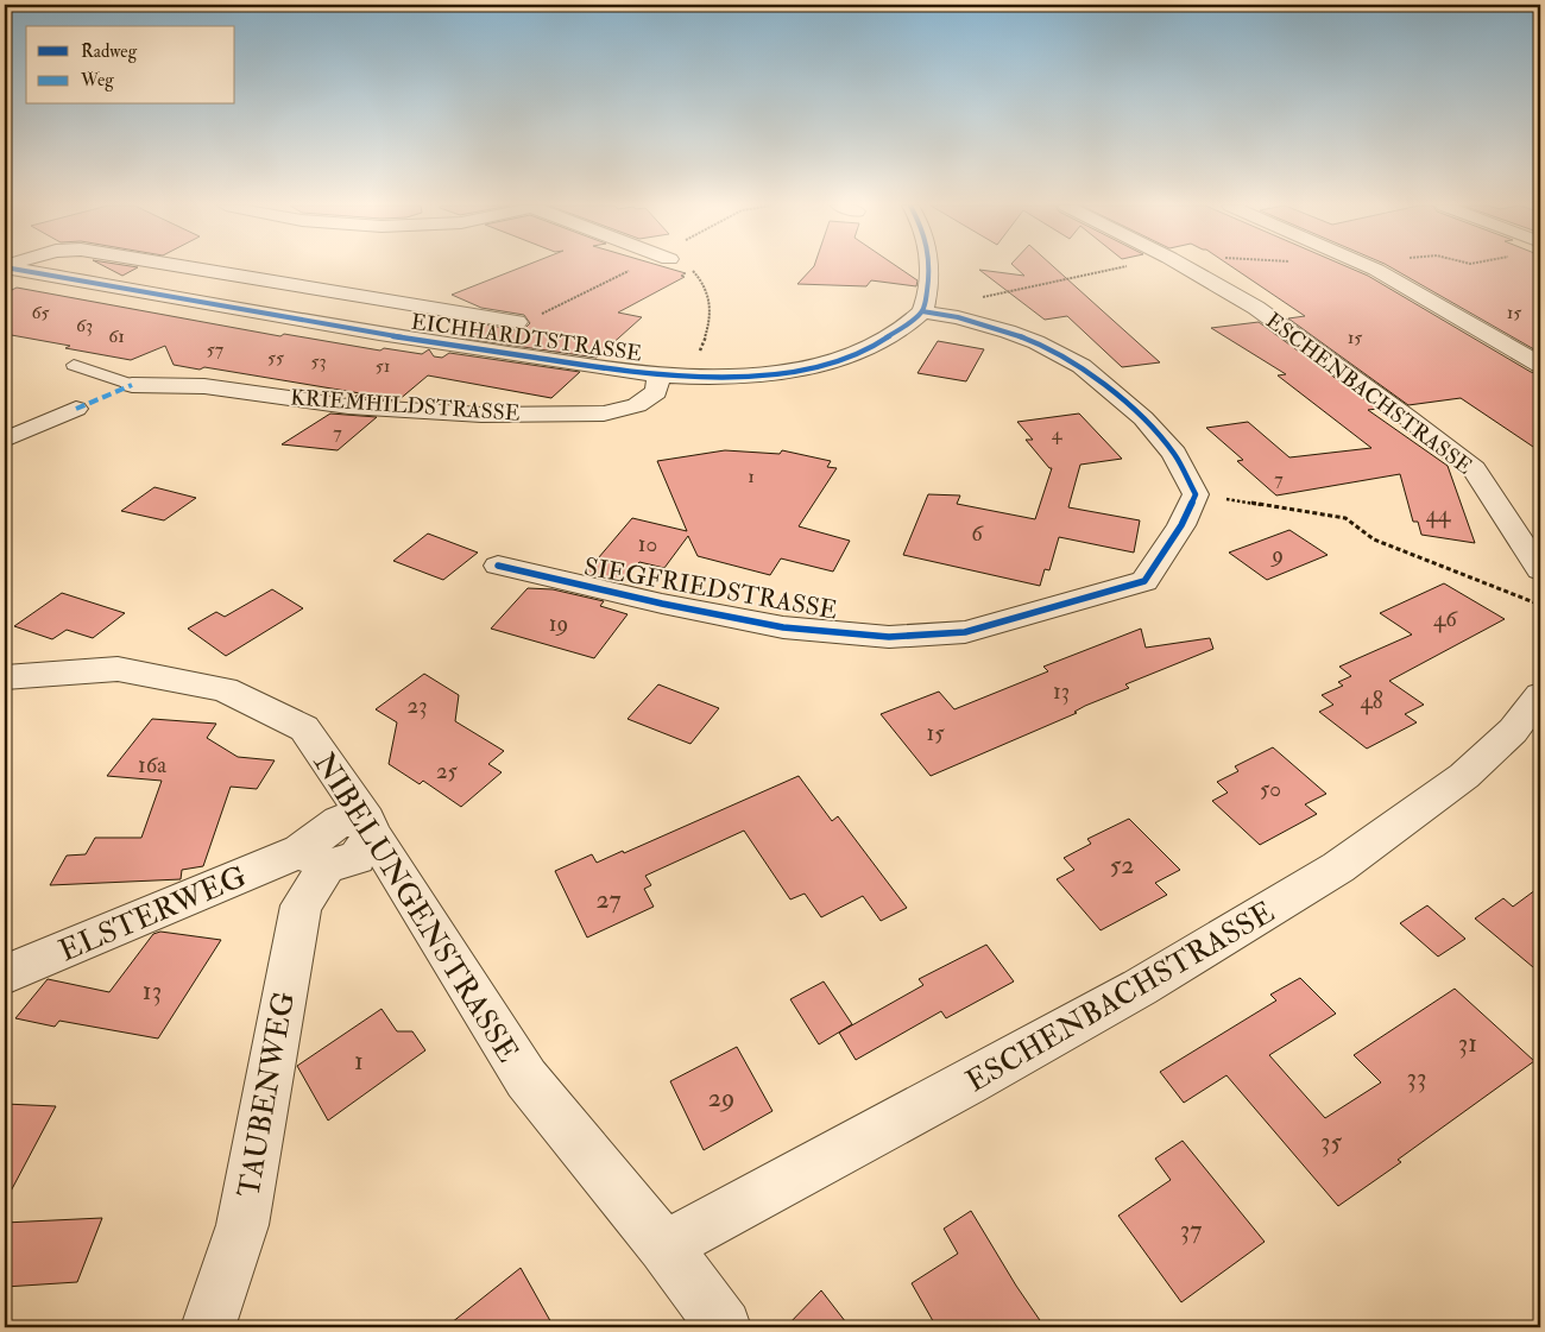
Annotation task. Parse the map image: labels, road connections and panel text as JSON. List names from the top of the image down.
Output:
{
  "streets": {
    "street": [
      "EICHHARDTSTRASSE",
      "ESCHENBACHSTRASSE",
      "KRIEMHILDSTRASSE",
      "SIEGFRIEDSTRASSE",
      "NIBELUNGENSTRASSE",
      "ELSTERWEG",
      "TAUBENWEG"
    ]
  },
  "crossings": [
    ["EICHHARDTSTRASSE", "KRIEMHILDSTRASSE"],
    ["ESCHENBACHSTRASSE", "NIBELUNGENSTRASSE"],
    ["NIBELUNGENSTRASSE", "ELSTERWEG"],
    ["ELSTERWEG", "TAUBENWEG"]
  ],
  "house_numbers": [
    "65",
    "15",
    "63",
    "61",
    "15",
    "57",
    "55",
    "53",
    "51",
    "7",
    "4",
    "1",
    "7",
    "44",
    "6",
    "10",
    "9",
    "46",
    "19",
    "13",
    "48",
    "23",
    "15",
    "16a",
    "25",
    "50",
    "52",
    "27",
    "13",
    "31",
    "1",
    "33",
    "29",
    "35",
    "37"
  ],
  "legend": ["Radweg", "Weg"]
}
